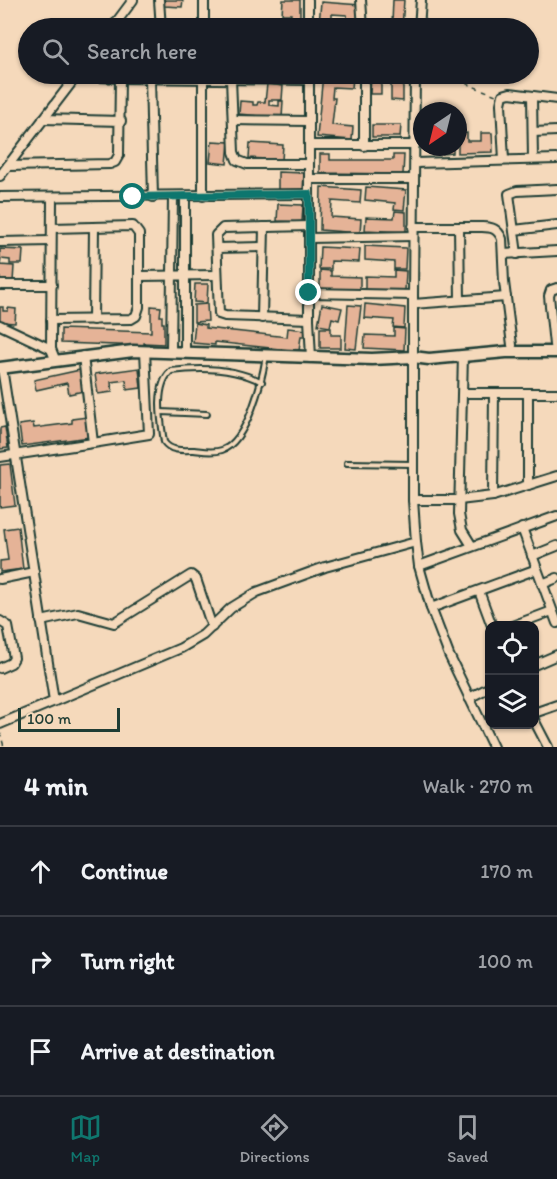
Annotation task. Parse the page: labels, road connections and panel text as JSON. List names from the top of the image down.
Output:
{
  "scale_bar": "100 m",
  "north": "bottom left",
  "page": {
    "search": "Search here",
    "scale": "100 m",
    "heading": ["4 min", "Walk · 270 m"],
    "list": [
      ["Continue", "170 m"],
      ["Turn right", "100 m"],
      "Arrive at destination"
    ],
    "nav": ["Map", "Directions", "Saved"]
  }
}
